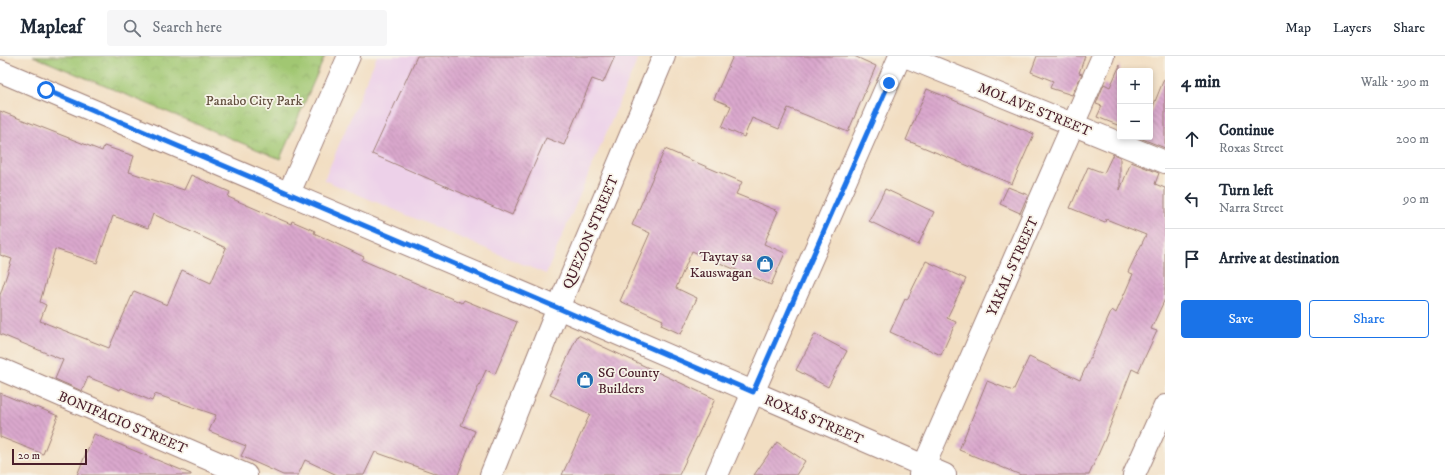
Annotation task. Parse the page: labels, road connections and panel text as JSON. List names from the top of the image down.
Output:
{
  "streets": {
    "street": [
      "MOLAVE STREET",
      "QUEZON STREET",
      "YAKAL STREET",
      "ROXAS STREET",
      "BONIFACIO STREET"
    ]
  },
  "crossings": [
    ["MOLAVE STREET", "YAKAL STREET"],
    ["QUEZON STREET", "ROXAS STREET"],
    ["YAKAL STREET", "ROXAS STREET"]
  ],
  "parks": ["Panabo City Park"],
  "places": {
    "shop": ["Taytay sa Kauswagan", "SG County Builders"]
  },
  "scale_bar": "20 m",
  "page": {
    "header": "Mapleaf",
    "search": "Search here",
    "nav": ["Map", "Layers", "Share"],
    "heading": ["4 min", "Walk · 290 m"],
    "map_buttons": ["+", "−"],
    "list": [
      ["Continue", "Roxas Street", "200 m"],
      ["Turn left", "Narra Street", "90 m"],
      "Arrive at destination"
    ],
    "buttons": ["Save", "Share"],
    "scale": "20 m"
  }
}
